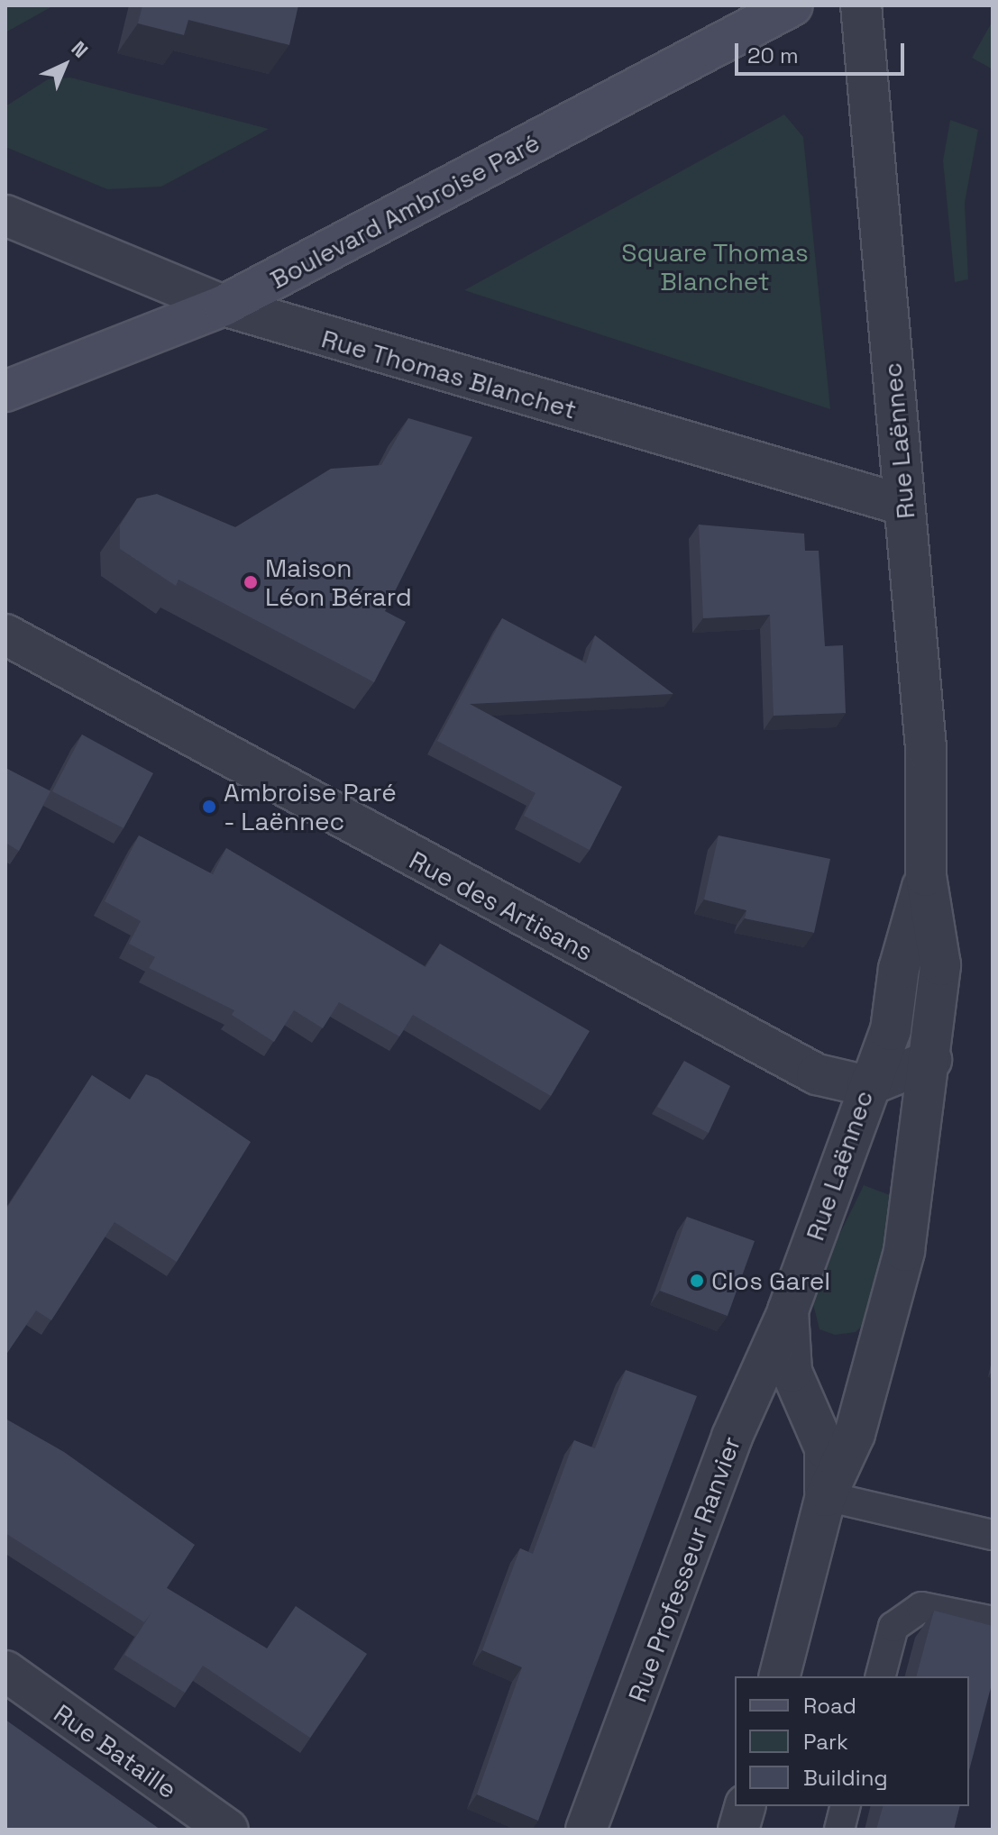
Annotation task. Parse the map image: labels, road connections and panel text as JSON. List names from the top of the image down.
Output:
{
  "streets": {
    "street": [
      "Boulevard Ambroise Paré",
      "Rue Thomas Blanchet",
      "Rue Laënnec",
      "Rue des Artisans",
      "Rue Professeur Ranvier",
      "Rue Bataille"
    ]
  },
  "crossings": [
    ["Boulevard Ambroise Paré", "Rue Thomas Blanchet"],
    ["Rue Thomas Blanchet", "Rue Laënnec"],
    ["Rue Laënnec", "Rue des Artisans"],
    ["Rue Laënnec", "Rue Professeur Ranvier"]
  ],
  "parks": ["Square Thomas Blanchet"],
  "places": ["Maison Léon Bérard", "Ambroise Paré - Laënnec", "Clos Garel"],
  "legend": ["Road", "Park", "Building"],
  "scale_bar": "20 m",
  "north": "top right"
}
